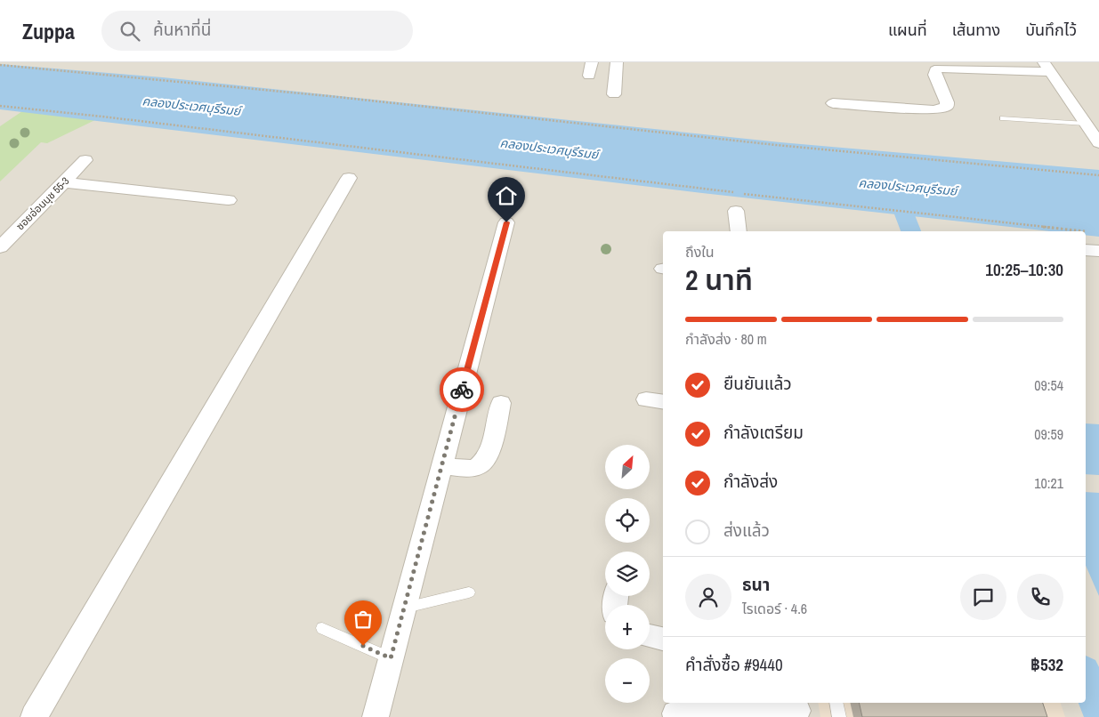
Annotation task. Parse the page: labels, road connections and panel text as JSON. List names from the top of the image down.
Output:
{
  "streets": {
    "street": ["ซอยอ่อนนุช 55-3"]
  },
  "water": ["คลองประเวศบุรีรมย์"],
  "north": "top right",
  "page": {
    "header": "Zuppa",
    "search": "ค้นหาที่นี่",
    "nav": ["แผนที่", "เส้นทาง", "บันทึกไว้"],
    "heading": ["2 นาที", "ถึงใน", "10:25–10:30"],
    "panel": [
      "ธนา",
      "ไรเดอร์ · 4.6",
      "คำสั่งซื้อ #9440",
      "฿532"
    ],
    "bar": "กำลังส่ง · 80 m",
    "list": [
      ["ยืนยันแล้ว", "09:54"],
      ["กำลังเตรียม", "09:59"],
      ["กำลังส่ง", "10:21"],
      "ส่งแล้ว"
    ],
    "map_buttons": ["+", "−"]
  }
}
